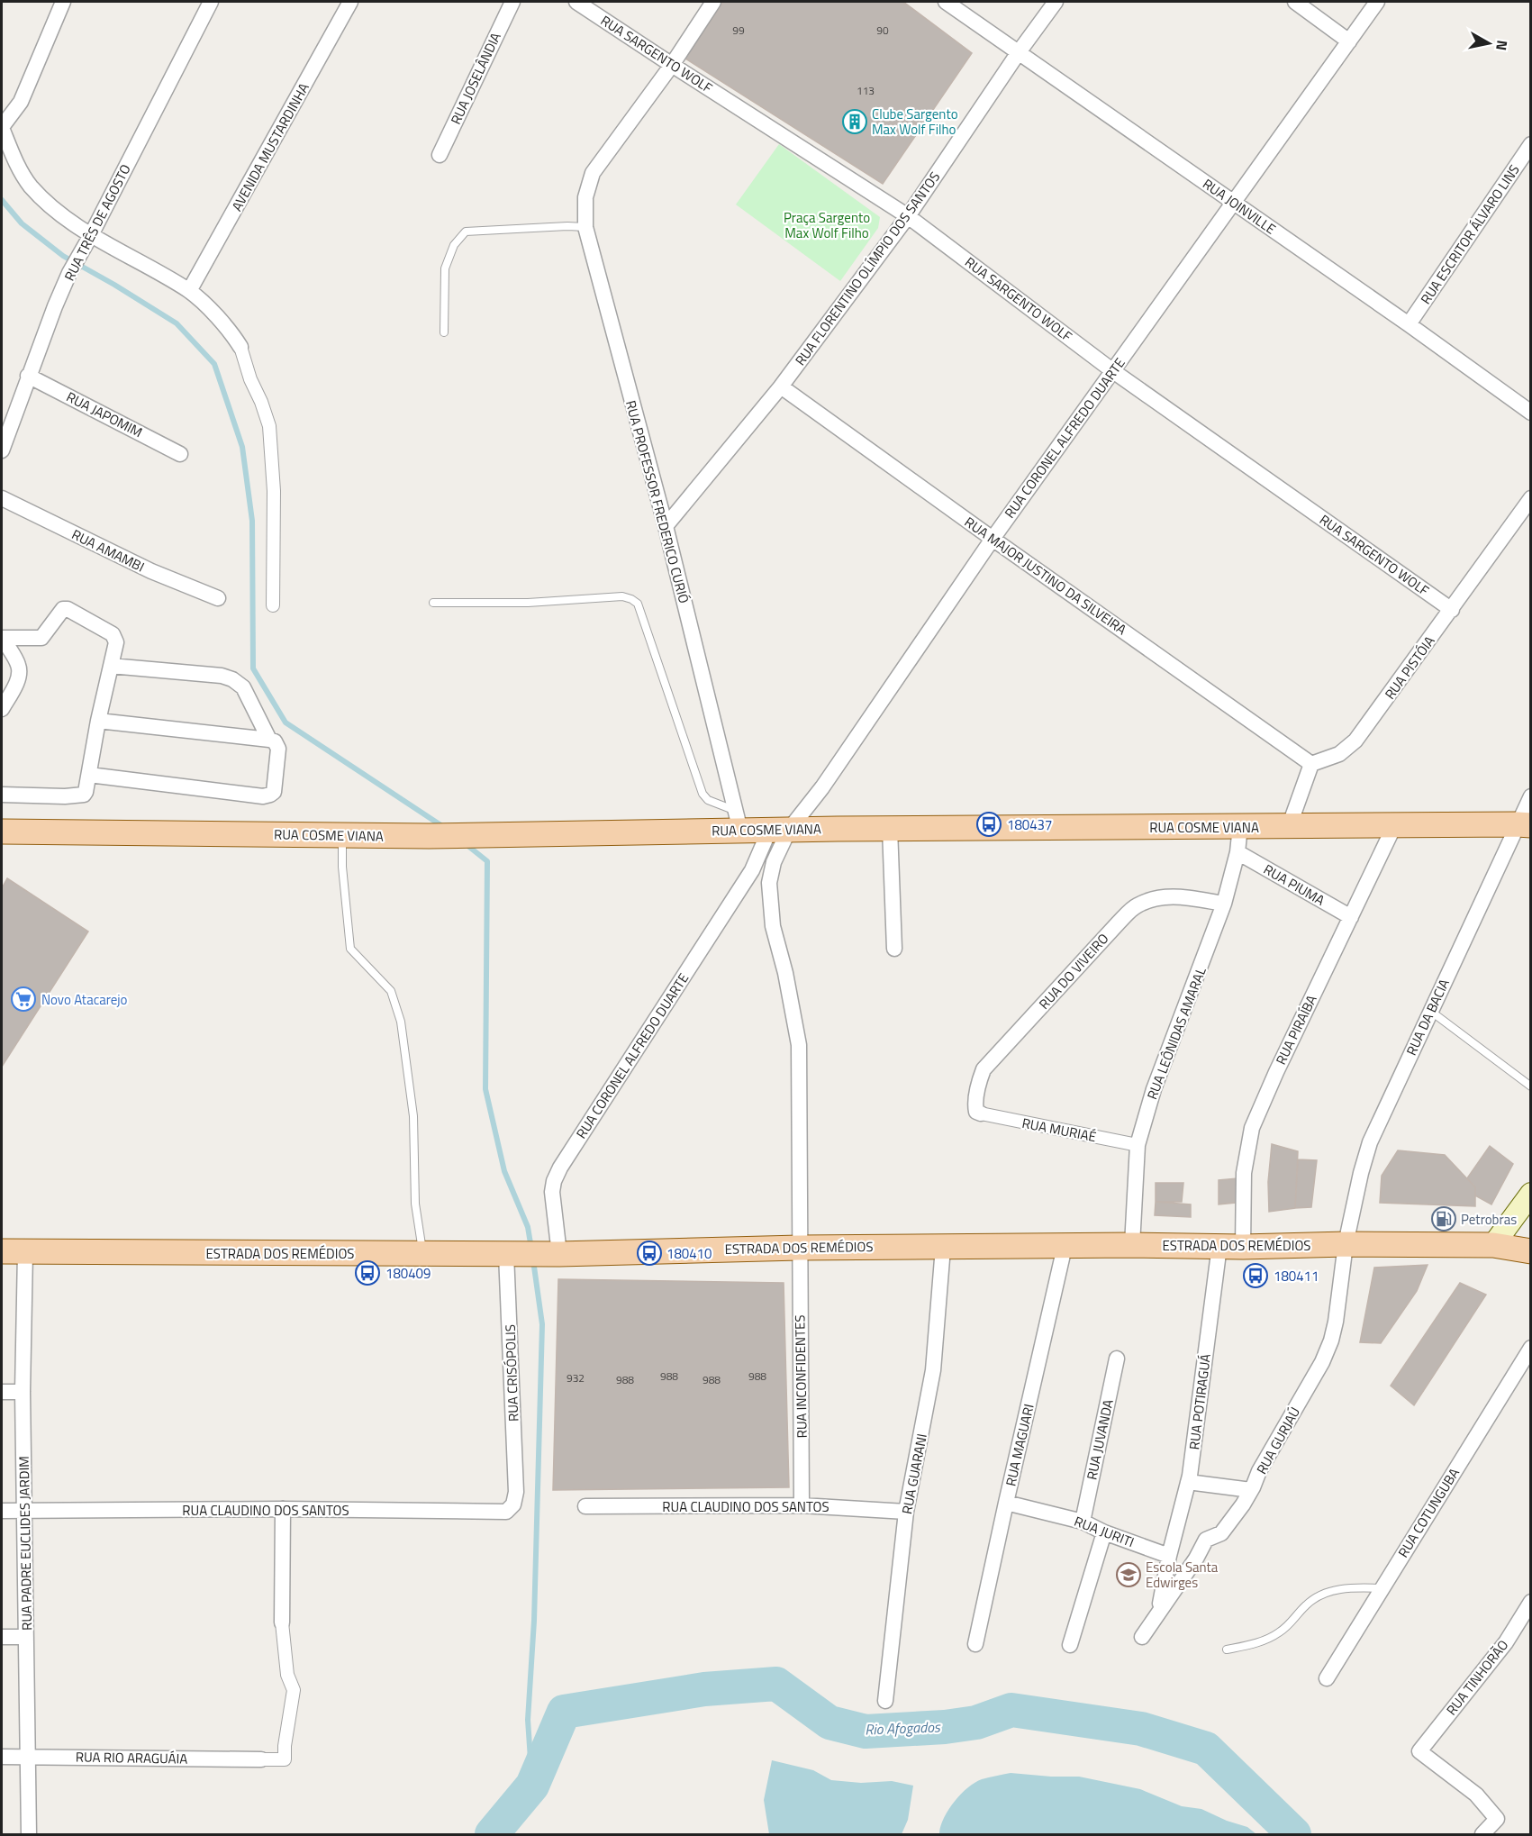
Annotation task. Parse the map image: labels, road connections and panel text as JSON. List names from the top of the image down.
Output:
{
  "streets": {
    "main road": ["RUA COSME VIANA", "ESTRADA DOS REMÉDIOS"],
    "street": [
      "RUA SARGENTO WOLF",
      "RUA JOSELÂNDIA",
      "AVENIDA MUSTARDINHA",
      "RUA JOINVILLE",
      "RUA TRÊS DE AGOSTO",
      "RUA ESCRITOR ÁLVARO LINS",
      "RUA FLORENTINO OLÍMPIO DOS SANTOS",
      "RUA JAPOMIM",
      "RUA CORONEL ALFREDO DUARTE",
      "RUA PROFESSOR FREDERICO CURIÓ",
      "RUA AMAMBI",
      "RUA MAJOR JUSTINO DA SILVEIRA",
      "RUA PISTÓIA",
      "RUA PIUMA",
      "RUA DO VIVEIRO",
      "RUA DA BACIA",
      "RUA PIRAÍBA",
      "RUA LEÔNIDAS AMARAL",
      "RUA MURIAÉ",
      "RUA CRISÓPOLIS",
      "RUA INCONFIDENTES",
      "RUA POTIRAGUÁ",
      "RUA JUVANDA",
      "RUA GURJAÚ",
      "RUA MAGUARI",
      "RUA GUARANI",
      "RUA CLAUDINO DOS SANTOS",
      "RUA COTUNGUBA",
      "RUA JURITI",
      "RUA PADRE EUCLIDES JARDIM",
      "RUA TINHORÃO",
      "RUA RIO ARAGUÁIA"
    ]
  },
  "crossings": [
    ["RUA SARGENTO WOLF", "RUA FLORENTINO OLÍMPIO DOS SANTOS"],
    ["RUA SARGENTO WOLF", "RUA CORONEL ALFREDO DUARTE"],
    ["RUA SARGENTO WOLF", "RUA PROFESSOR FREDERICO CURIÓ"],
    ["RUA SARGENTO WOLF", "RUA PISTÓIA"],
    ["RUA JOINVILLE", "RUA ESCRITOR ÁLVARO LINS"],
    ["RUA JOINVILLE", "RUA FLORENTINO OLÍMPIO DOS SANTOS"],
    ["RUA JOINVILLE", "RUA CORONEL ALFREDO DUARTE"],
    ["RUA TRÊS DE AGOSTO", "RUA JAPOMIM"],
    ["RUA FLORENTINO OLÍMPIO DOS SANTOS", "RUA PROFESSOR FREDERICO CURIÓ"],
    ["RUA FLORENTINO OLÍMPIO DOS SANTOS", "RUA MAJOR JUSTINO DA SILVEIRA"],
    ["RUA CORONEL ALFREDO DUARTE", "RUA MAJOR JUSTINO DA SILVEIRA"],
    ["RUA CORONEL ALFREDO DUARTE", "RUA COSME VIANA"],
    ["RUA CORONEL ALFREDO DUARTE", "ESTRADA DOS REMÉDIOS"],
    ["RUA CORONEL ALFREDO DUARTE", "RUA INCONFIDENTES"],
    ["RUA PROFESSOR FREDERICO CURIÓ", "RUA COSME VIANA"],
    ["RUA MAJOR JUSTINO DA SILVEIRA", "RUA PISTÓIA"],
    ["RUA COSME VIANA", "RUA DA BACIA"],
    ["RUA COSME VIANA", "RUA PIRAÍBA"],
    ["RUA COSME VIANA", "RUA LEÔNIDAS AMARAL"],
    ["RUA PIUMA", "RUA PIRAÍBA"],
    ["RUA PIUMA", "RUA LEÔNIDAS AMARAL"],
    ["RUA DO VIVEIRO", "RUA LEÔNIDAS AMARAL"],
    ["RUA DO VIVEIRO", "RUA MURIAÉ"],
    ["RUA DA BACIA", "ESTRADA DOS REMÉDIOS"],
    ["RUA DA BACIA", "RUA GURJAÚ"],
    ["RUA PIRAÍBA", "ESTRADA DOS REMÉDIOS"],
    ["RUA PIRAÍBA", "RUA POTIRAGUÁ"],
    ["RUA LEÔNIDAS AMARAL", "RUA MURIAÉ"],
    ["RUA LEÔNIDAS AMARAL", "ESTRADA DOS REMÉDIOS"],
    ["ESTRADA DOS REMÉDIOS", "RUA CRISÓPOLIS"],
    ["ESTRADA DOS REMÉDIOS", "RUA INCONFIDENTES"],
    ["ESTRADA DOS REMÉDIOS", "RUA POTIRAGUÁ"],
    ["ESTRADA DOS REMÉDIOS", "RUA GURJAÚ"],
    ["ESTRADA DOS REMÉDIOS", "RUA MAGUARI"],
    ["ESTRADA DOS REMÉDIOS", "RUA GUARANI"],
    ["ESTRADA DOS REMÉDIOS", "RUA PADRE EUCLIDES JARDIM"],
    ["RUA CRISÓPOLIS", "RUA CLAUDINO DOS SANTOS"],
    ["RUA INCONFIDENTES", "RUA CLAUDINO DOS SANTOS"],
    ["RUA POTIRAGUÁ", "RUA GURJAÚ"],
    ["RUA POTIRAGUÁ", "RUA JURITI"],
    ["RUA JUVANDA", "RUA JURITI"],
    ["RUA GURJAÚ", "RUA JURITI"],
    ["RUA MAGUARI", "RUA JURITI"],
    ["RUA GUARANI", "RUA CLAUDINO DOS SANTOS"],
    ["RUA CLAUDINO DOS SANTOS", "RUA PADRE EUCLIDES JARDIM"],
    ["RUA PADRE EUCLIDES JARDIM", "RUA RIO ARAGUÁIA"]
  ],
  "water": ["Rio Afogados"],
  "parks": ["Praça Sargento Max Wolf Filho"],
  "places": {
    "building": ["Clube Sargento Max Wolf Filho"],
    "bus stop": [
      "180437",
      "180410",
      "180409",
      "180411"
    ],
    "supermarket": ["Novo Atacarejo"],
    "fuel station": ["Petrobras"],
    "school or university": ["Escola Santa Edwirges"]
  },
  "house_numbers": [
    "99",
    "90",
    "113",
    "988",
    "988",
    "932",
    "988",
    "988"
  ],
  "north": "right"
}
